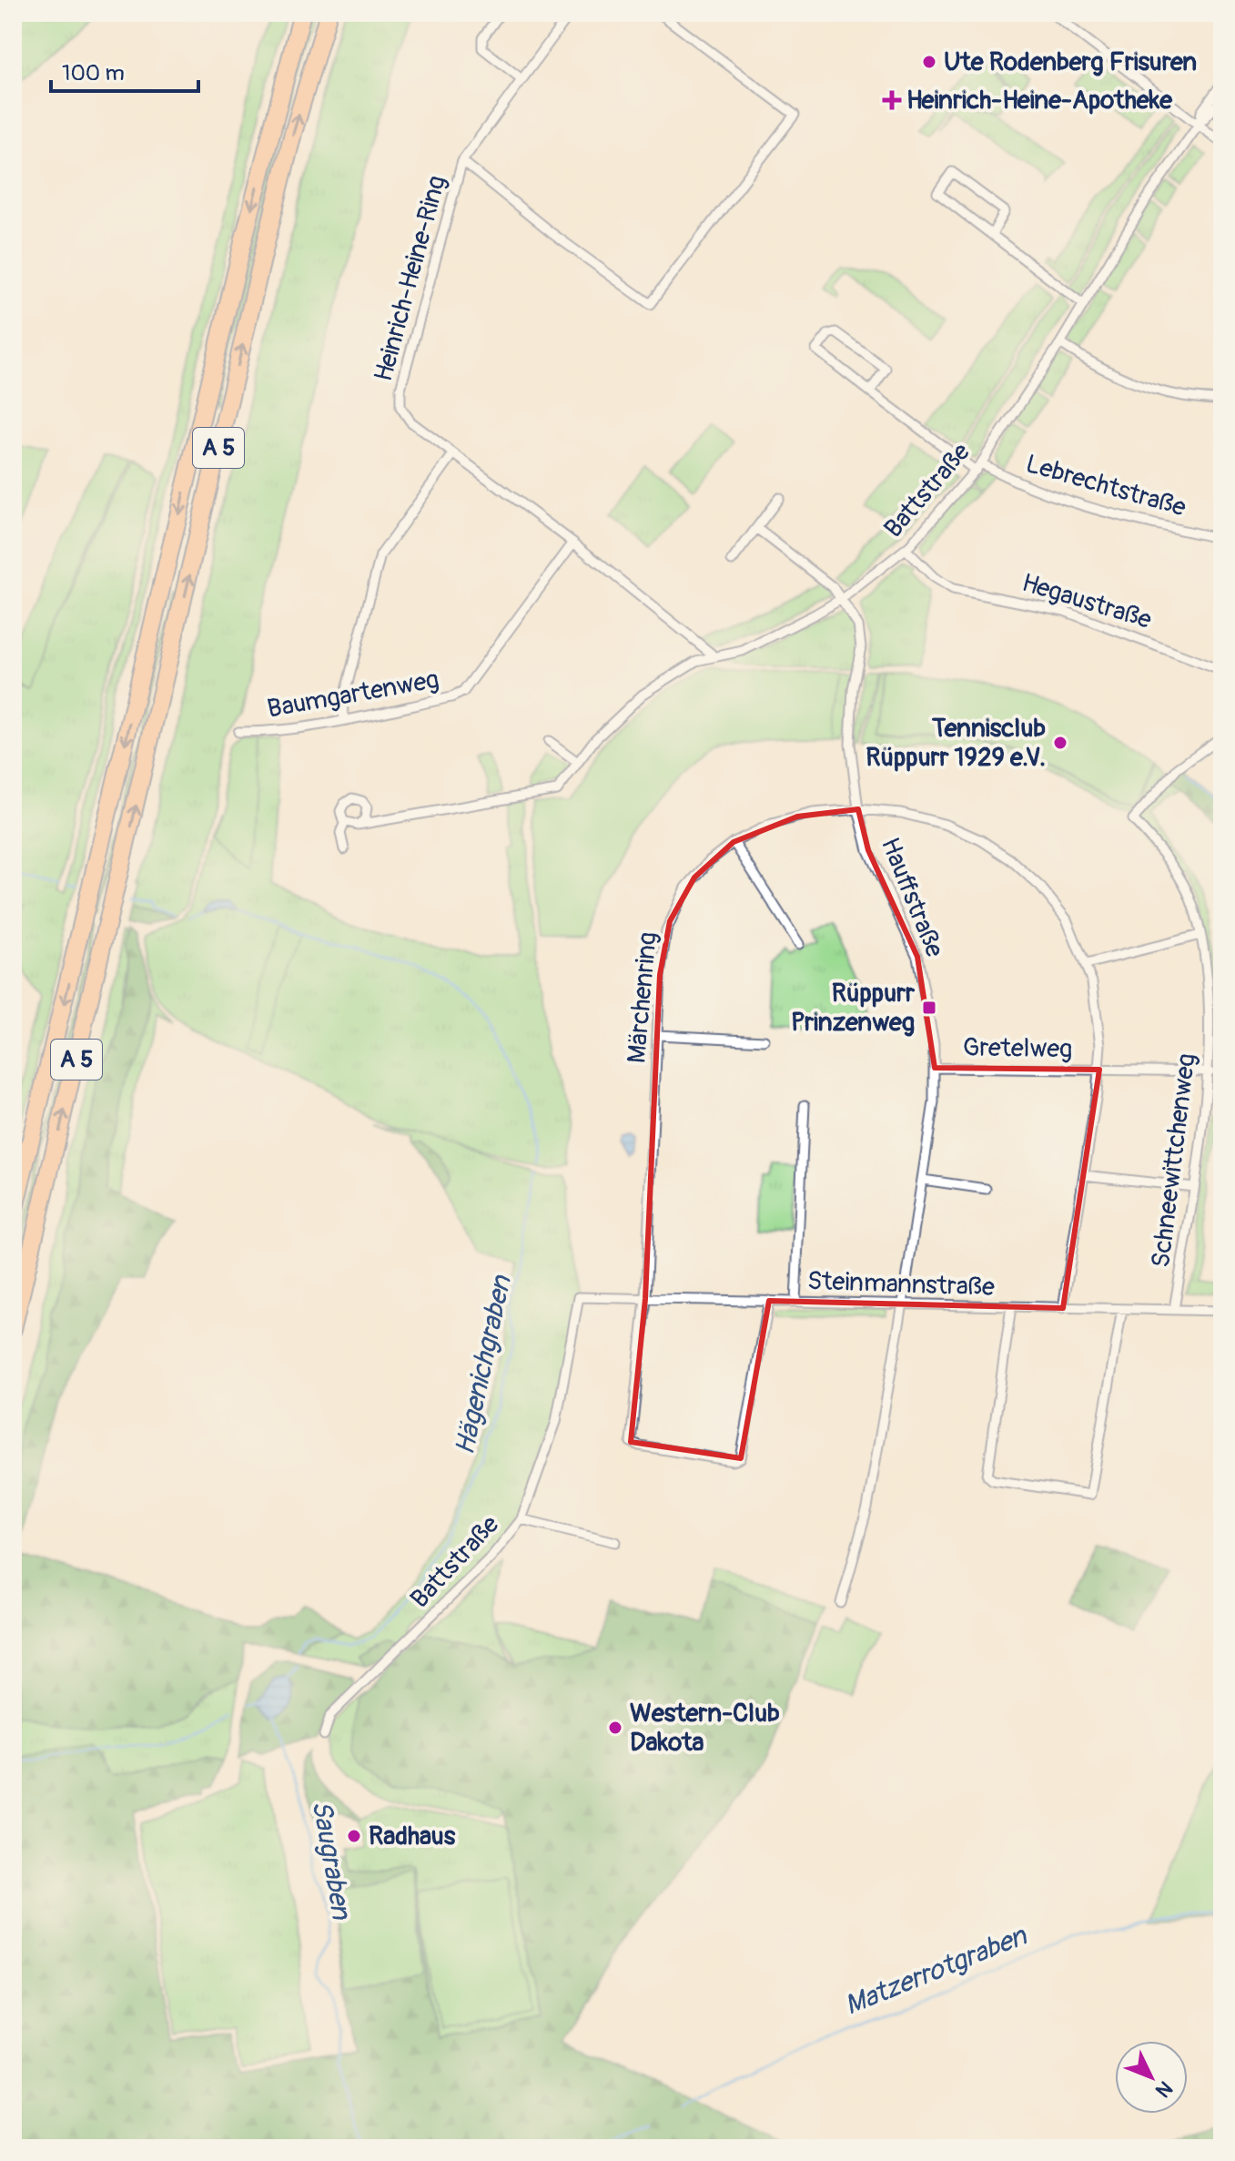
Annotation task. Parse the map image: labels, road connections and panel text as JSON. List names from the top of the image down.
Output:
{
  "streets": {
    "highway": ["A 5"],
    "street": [
      "Heinrich-Heine-Ring",
      "Lebrechtstraße",
      "Battstraße",
      "Hegaustraße",
      "Baumgartenweg",
      "Hauffstraße",
      "Märchenring",
      "Gretelweg",
      "Schneewittchenweg",
      "Steinmannstraße"
    ]
  },
  "crossings": [
    ["Heinrich-Heine-Ring", "Battstraße"],
    ["Heinrich-Heine-Ring", "Baumgartenweg"],
    ["Lebrechtstraße", "Battstraße"],
    ["Battstraße", "Hegaustraße"],
    ["Battstraße", "Hauffstraße"],
    ["Battstraße", "Steinmannstraße"],
    ["Hauffstraße", "Märchenring"],
    ["Hauffstraße", "Gretelweg"],
    ["Hauffstraße", "Steinmannstraße"],
    ["Märchenring", "Gretelweg"],
    ["Märchenring", "Steinmannstraße"],
    ["Gretelweg", "Schneewittchenweg"],
    ["Schneewittchenweg", "Steinmannstraße"]
  ],
  "water": ["Hägenichgraben", "Saugraben", "Matzerrotgraben"],
  "places": {
    "other": [
      "Ute Rodenberg Frisuren",
      "Tennisclub Rüppurr 1929 e.V.",
      "Western-Club Dakota",
      "Radhaus"
    ],
    "health": ["Heinrich-Heine-Apotheke"],
    "transit": ["Rüppurr Prinzenweg"]
  },
  "scale_bar": "100 m",
  "north": "bottom right"
}
